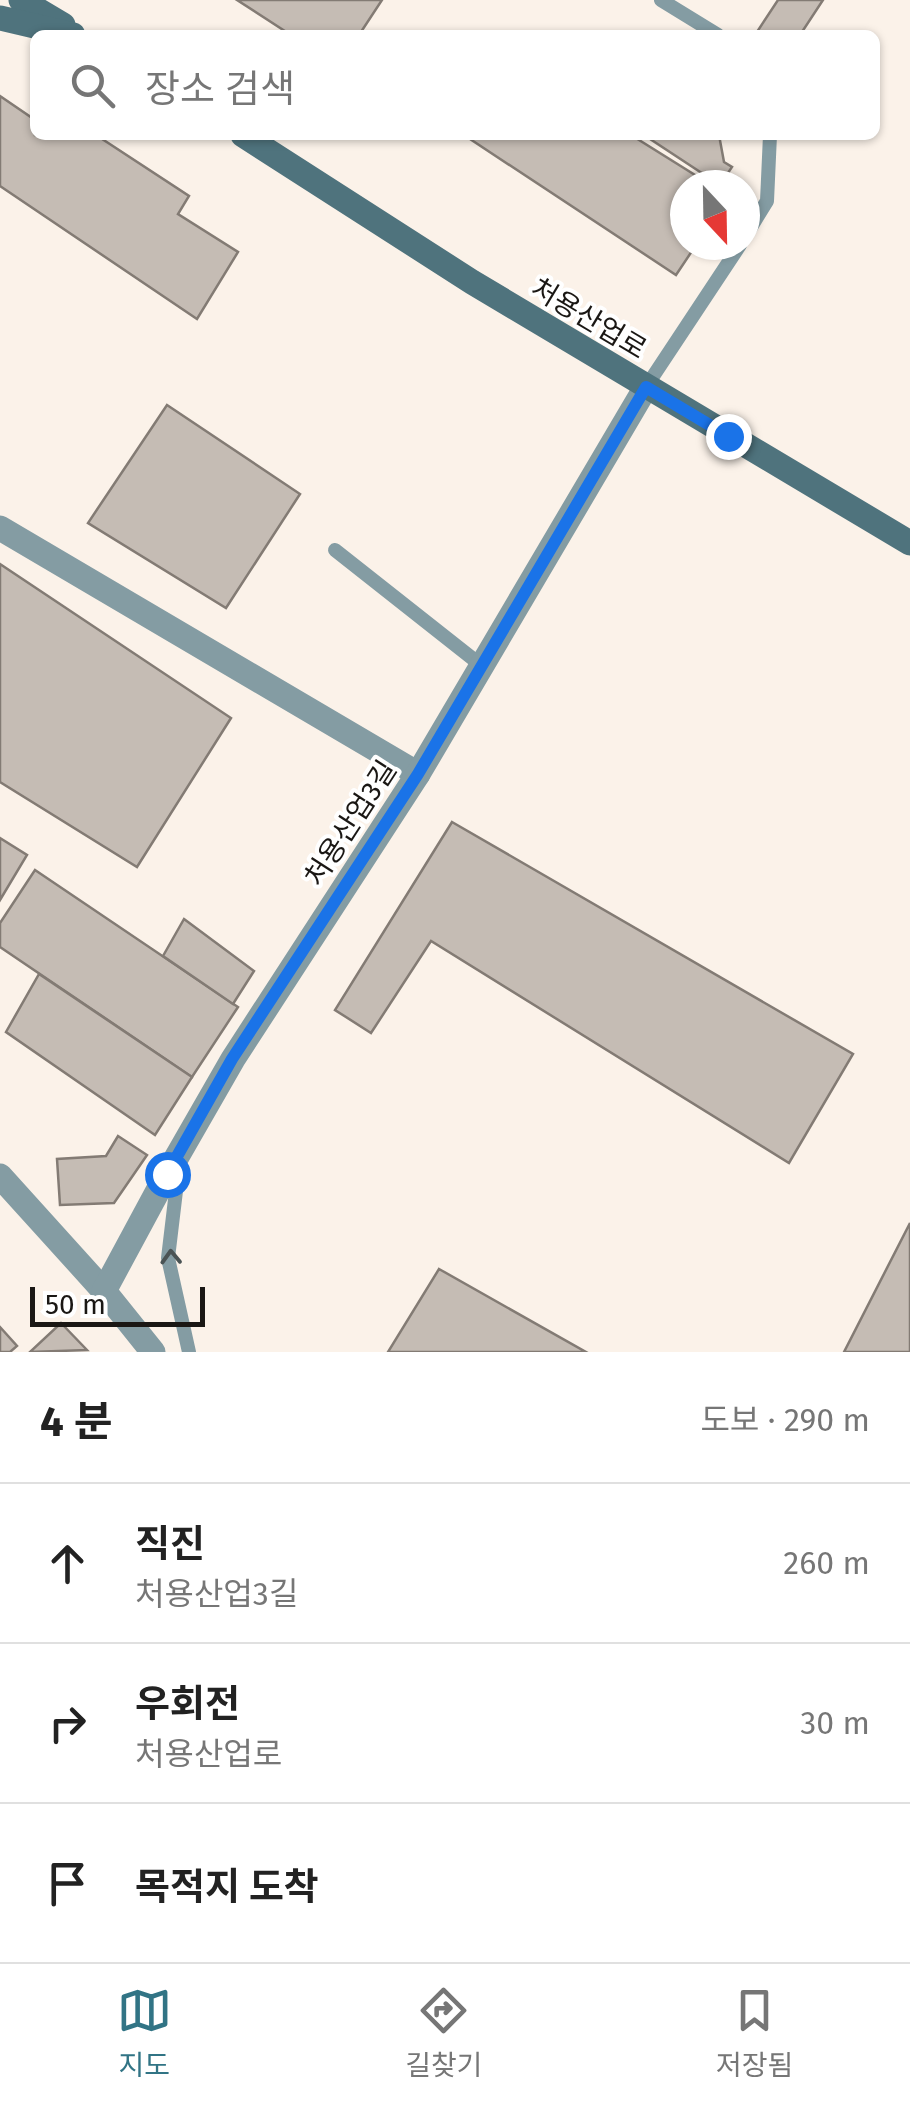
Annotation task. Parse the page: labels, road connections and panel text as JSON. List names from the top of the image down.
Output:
{
  "streets": {
    "main road": ["처용산업로"],
    "street": ["처용산업3길"]
  },
  "crossings": [
    ["처용산업로", "처용산업3길"]
  ],
  "scale_bar": "50 m",
  "north": "bottom",
  "page": {
    "search": "장소 검색",
    "scale": "50 m",
    "heading": ["4 분", "도보 · 290 m"],
    "list": [
      ["직진", "처용산업3길", "260 m"],
      ["우회전", "처용산업로", "30 m"],
      "목적지 도착"
    ],
    "nav": ["지도", "길찾기", "저장됨"]
  }
}
